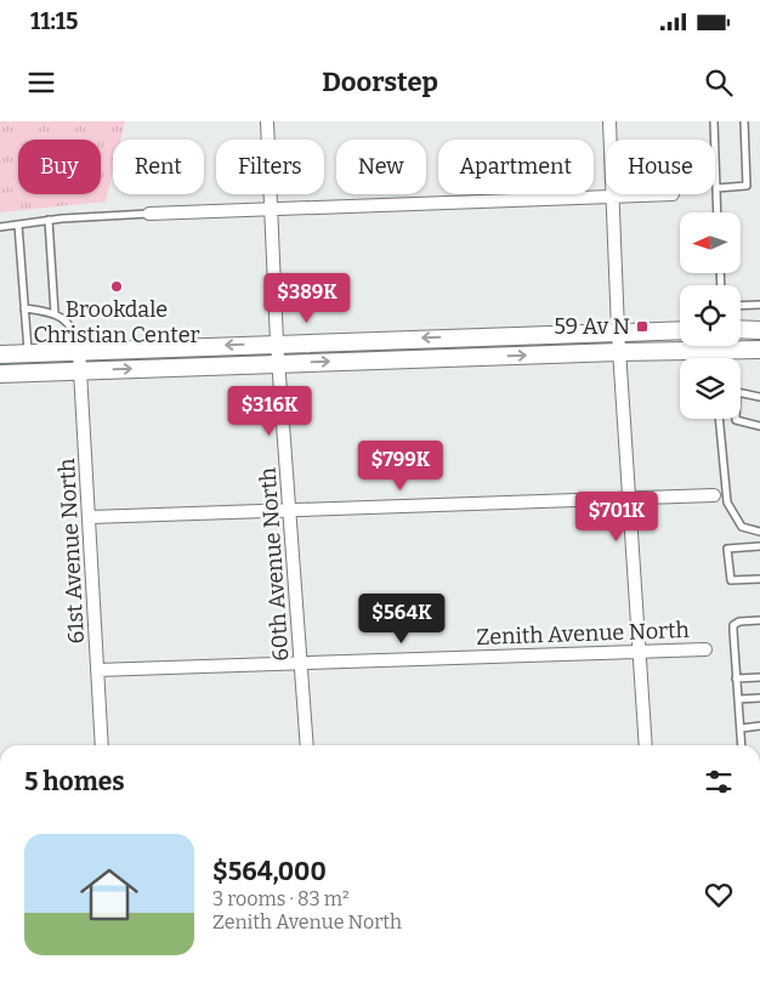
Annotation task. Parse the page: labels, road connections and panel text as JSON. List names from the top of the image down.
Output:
{
  "streets": {
    "street": ["61st Avenue North", "60th Avenue North", "Zenith Avenue North"]
  },
  "crossings": [
    ["61st Avenue North", "Zenith Avenue North"],
    ["60th Avenue North", "Zenith Avenue North"]
  ],
  "places": {
    "other": ["Brookdale Christian Center"],
    "transit": ["59 Av N"]
  },
  "north": "left",
  "page": {
    "status": "11:15",
    "header": "Doorstep",
    "chip": [
      "Buy",
      "Rent",
      "Filters",
      "New",
      "Apartment",
      "House"
    ],
    "price": [
      "$389K",
      "$316K",
      "$799K",
      "$701K",
      "$564K"
    ],
    "heading": "5 homes",
    "list": [
      {
        "name": "$564,000",
        "note": "3 rooms · 83 m² · Zenith Avenue North"
      }
    ]
  }
}
